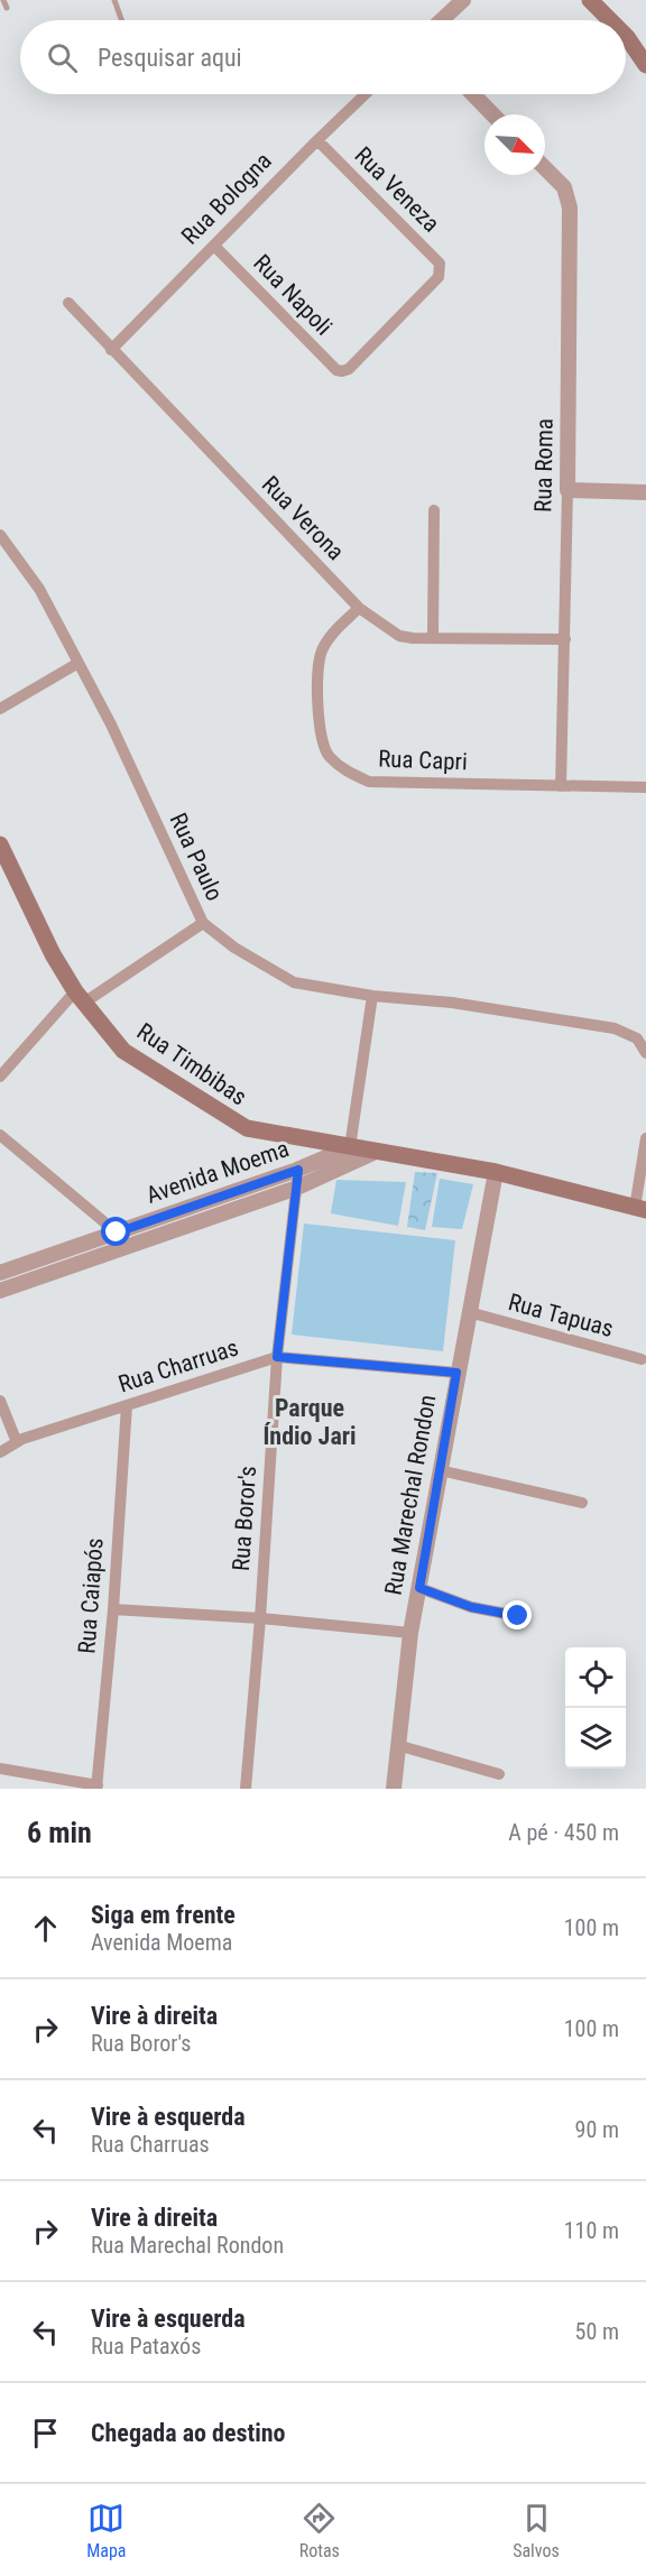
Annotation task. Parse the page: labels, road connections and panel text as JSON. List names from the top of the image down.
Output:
{
  "streets": {
    "main road": ["Rua Timbibas"],
    "street": [
      "Rua Veneza",
      "Rua Bologna",
      "Rua Napoli",
      "Rua Roma",
      "Rua Verona",
      "Rua Capri",
      "Rua Paulo",
      "Avenida Moema",
      "Rua Tapuas",
      "Rua Charruas",
      "Rua Marechal Rondon",
      "Rua Boror's",
      "Rua Caiapós"
    ]
  },
  "crossings": [
    ["Rua Veneza", "Rua Bologna"],
    ["Rua Veneza", "Rua Napoli"],
    ["Rua Bologna", "Rua Napoli"],
    ["Rua Bologna", "Rua Verona"],
    ["Rua Roma", "Rua Verona"],
    ["Rua Roma", "Rua Capri"],
    ["Rua Verona", "Rua Capri"],
    ["Rua Timbibas", "Avenida Moema"],
    ["Avenida Moema", "Rua Boror's"],
    ["Rua Tapuas", "Rua Marechal Rondon"],
    ["Rua Charruas", "Rua Marechal Rondon"],
    ["Rua Charruas", "Rua Boror's"],
    ["Rua Charruas", "Rua Caiapós"]
  ],
  "districts": ["Parque Índio Jari"],
  "north": "bottom right",
  "page": {
    "search": "Pesquisar aqui",
    "heading": ["6 min", "A pé · 450 m"],
    "list": [
      ["Siga em frente", "Avenida Moema", "100 m"],
      ["Vire à direita", "Rua Boror's", "100 m"],
      ["Vire à esquerda", "Rua Charruas", "90 m"],
      ["Vire à direita", "Rua Marechal Rondon", "110 m"],
      ["Vire à esquerda", "Rua Pataxós", "50 m"],
      "Chegada ao destino"
    ],
    "nav": ["Mapa", "Rotas", "Salvos"]
  }
}
